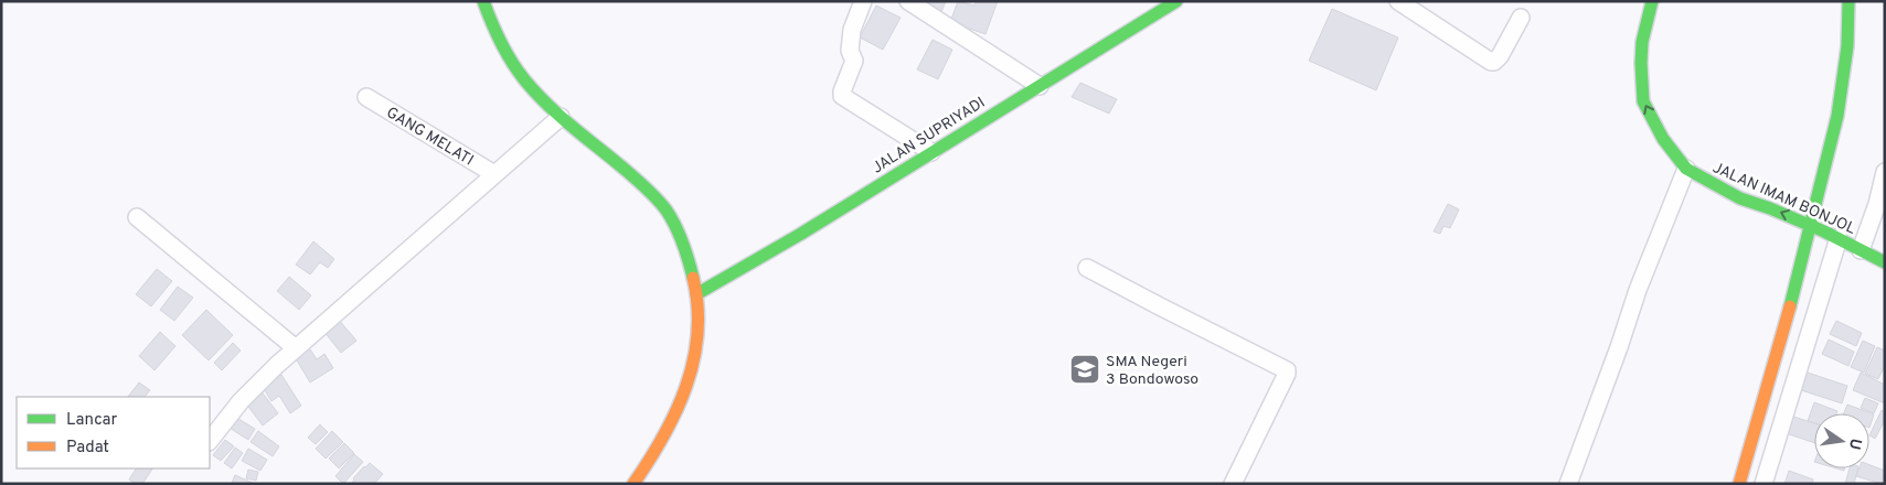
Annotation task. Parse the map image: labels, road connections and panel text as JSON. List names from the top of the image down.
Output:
{
  "streets": {
    "street": ["JALAN SUPRIYADI", "GANG MELATI", "JALAN IMAM BONJOL"]
  },
  "one_way": ["JALAN IMAM BONJOL"],
  "places": {
    "school or university": ["SMA Negeri 3 Bondowoso"]
  },
  "legend": ["Lancar", "Padat"],
  "north": "right"
}
